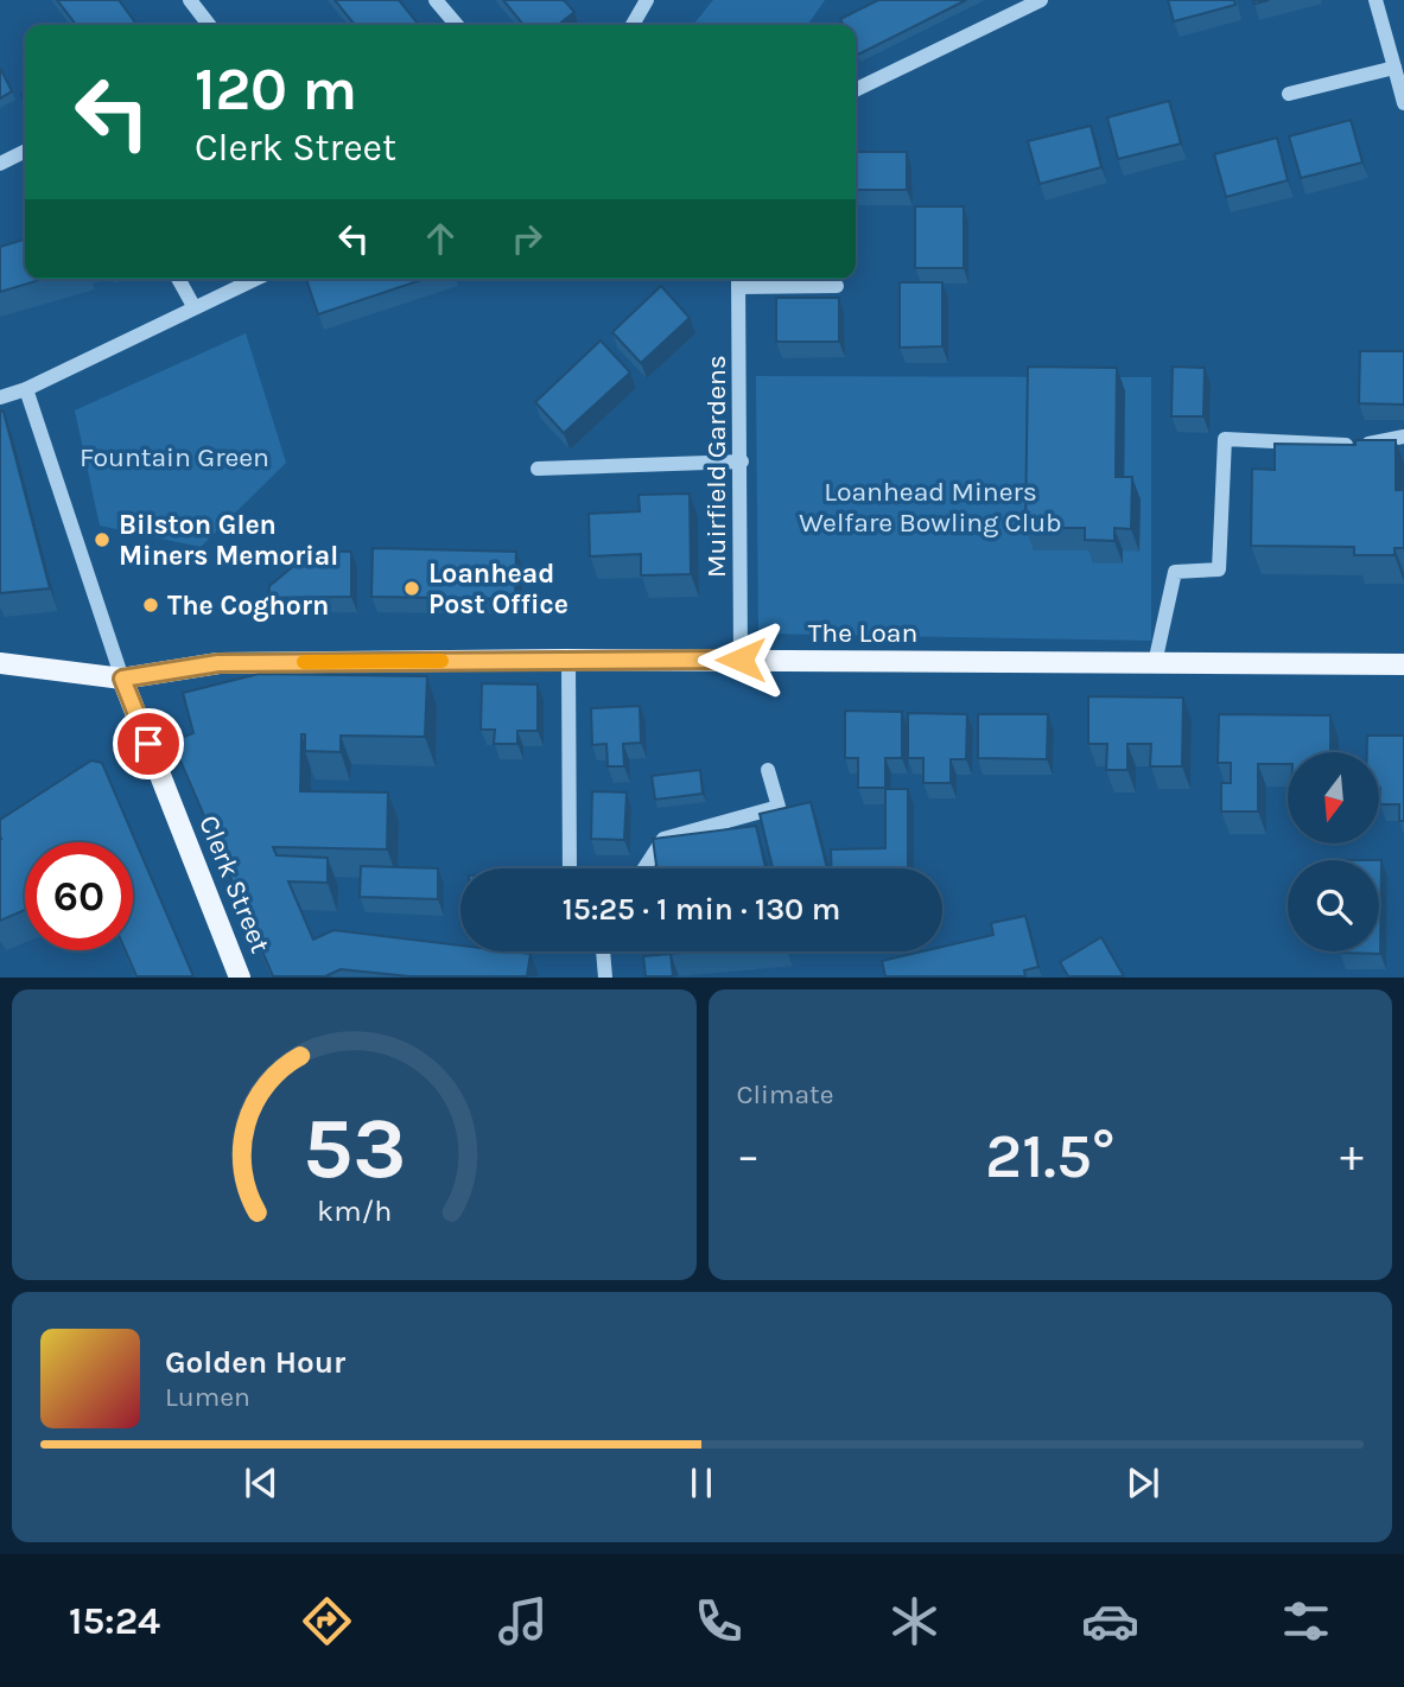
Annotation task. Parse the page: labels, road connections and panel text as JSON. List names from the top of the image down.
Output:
{
  "streets": {
    "main road": ["The Loan", "Clerk Street"],
    "street": ["Muirfield Gardens"]
  },
  "crossings": [
    ["Muirfield Gardens", "The Loan"],
    ["The Loan", "Clerk Street"]
  ],
  "parks": ["Fountain Green", "Loanhead Miners Welfare Bowling Club"],
  "places": ["Bilston Glen Miners Memorial", "Loanhead Post Office", "The Coghorn"],
  "north": "bottom",
  "page": {
    "turn": ["120 m", "Clerk Street"],
    "limit": "60",
    "trip": "15:25 · 1 min · 130 m",
    "tile": "Climate",
    "heat": ["−", "21.5°", "+"],
    "song": ["Golden Hour", "Lumen"],
    "tabs": "15:24",
    "gauge": ["53", "km/h"]
  }
}
